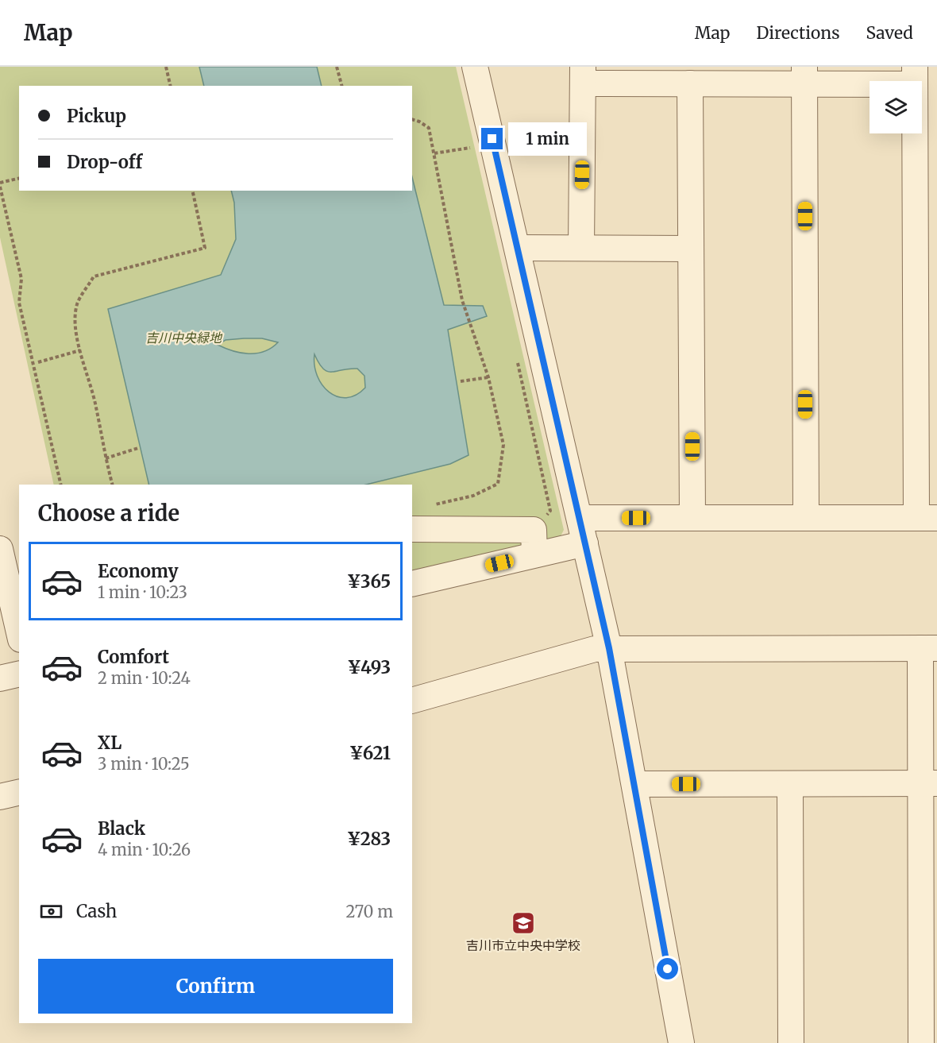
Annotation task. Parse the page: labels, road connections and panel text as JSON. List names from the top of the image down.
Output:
{
  "parks": ["吉川中央緑地"],
  "places": {
    "school or university": ["吉川市立中央中学校"]
  },
  "page": {
    "header": "Map",
    "nav": ["Map", "Directions", "Saved"],
    "banner": ["Pickup", "Drop-off"],
    "bubble": "1 min",
    "heading": "Choose a ride",
    "list": [
      {
        "name": "Economy",
        "note": "1 min · 10:23",
        "value": "¥365"
      },
      {
        "name": "Comfort",
        "note": "2 min · 10:24",
        "value": "¥493"
      },
      {
        "name": "XL",
        "note": "3 min · 10:25",
        "value": "¥621"
      },
      {
        "name": "Black",
        "note": "4 min · 10:26",
        "value": "¥283"
      }
    ],
    "pay": ["Cash", "270 m"],
    "buttons": "Confirm"
  }
}
